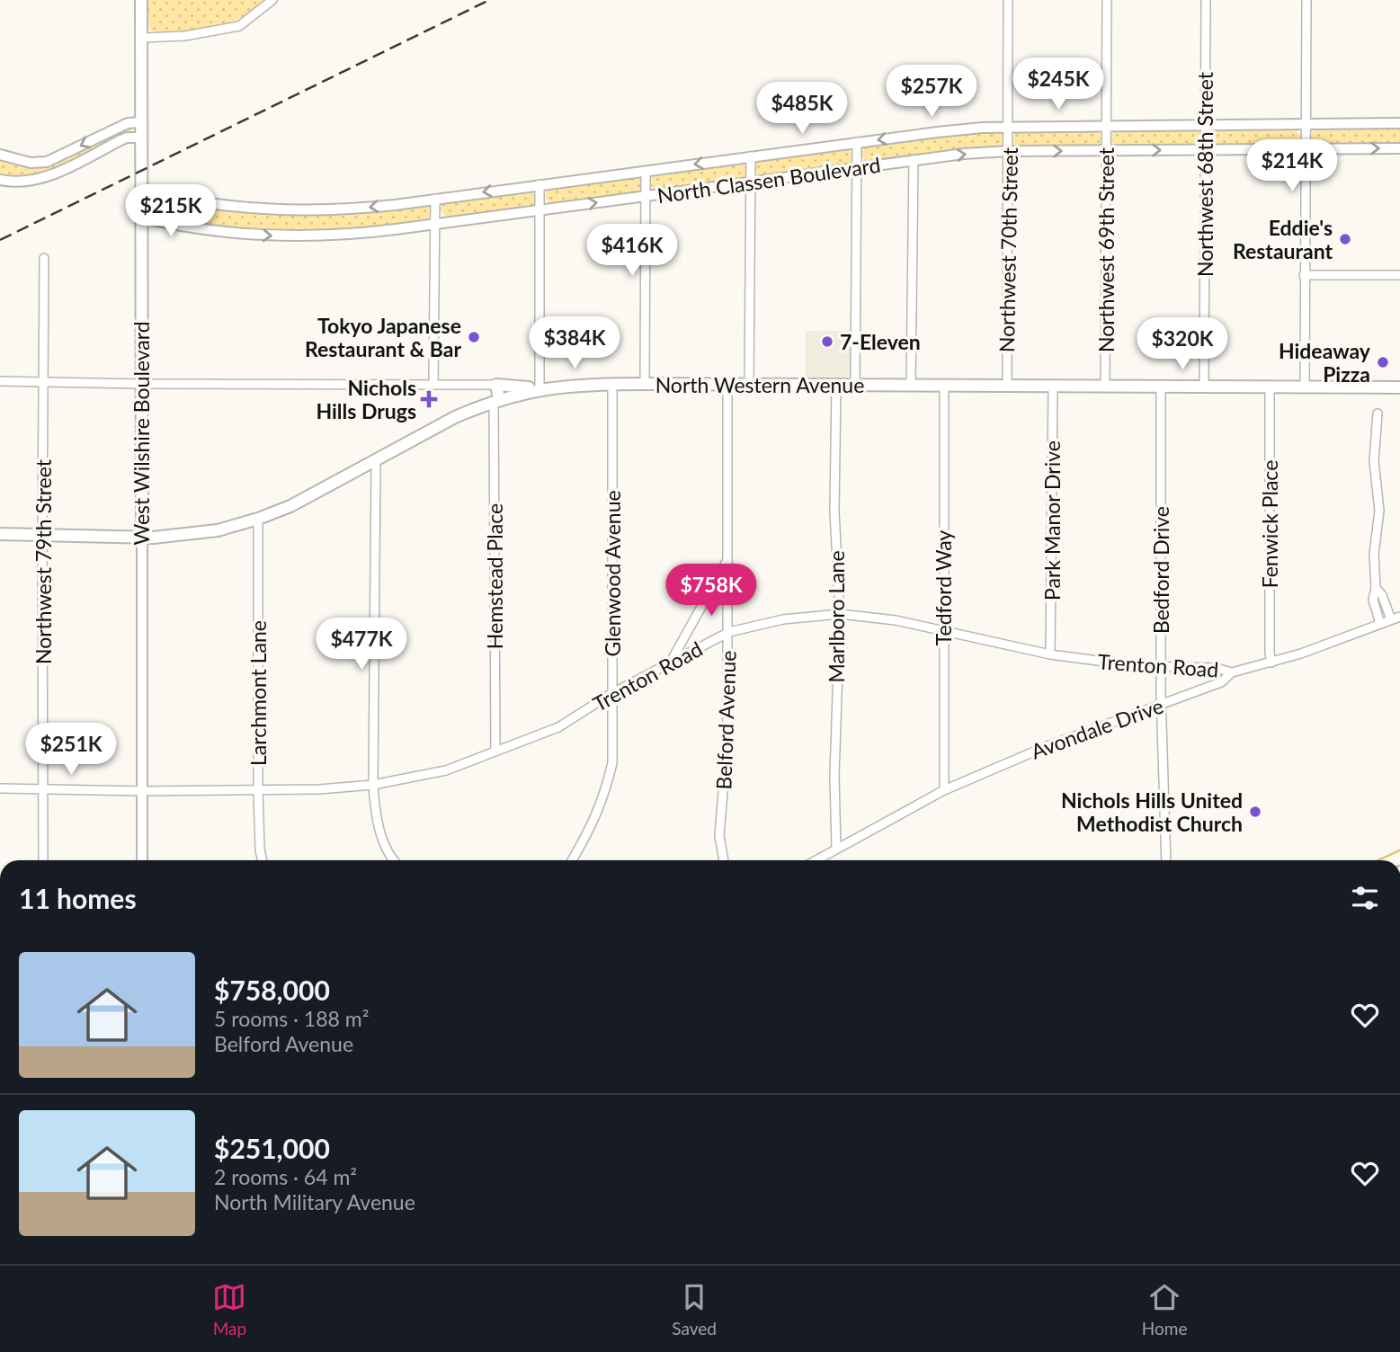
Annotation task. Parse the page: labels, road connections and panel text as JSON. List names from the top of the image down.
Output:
{
  "streets": {
    "main road": ["North Western Avenue", "West Wilshire Boulevard"],
    "street": [
      "Northwest 68th Street",
      "North Classen Boulevard",
      "Northwest 70th Street",
      "Northwest 69th Street",
      "Park Manor Drive",
      "Fenwick Place",
      "Northwest 79th Street",
      "Bedford Drive",
      "Glenwood Avenue",
      "Hemstead Place",
      "Tedford Way",
      "Marlboro Lane",
      "Trenton Road",
      "Larchmont Lane",
      "Belford Avenue",
      "Avondale Drive"
    ]
  },
  "crossings": [
    ["Northwest 68th Street", "North Classen Boulevard"],
    ["Northwest 68th Street", "North Western Avenue"],
    ["North Classen Boulevard", "Northwest 70th Street"],
    ["North Classen Boulevard", "Northwest 69th Street"],
    ["North Classen Boulevard", "West Wilshire Boulevard"],
    ["Northwest 70th Street", "North Western Avenue"],
    ["Northwest 69th Street", "North Western Avenue"],
    ["North Western Avenue", "West Wilshire Boulevard"],
    ["North Western Avenue", "Park Manor Drive"],
    ["North Western Avenue", "Fenwick Place"],
    ["North Western Avenue", "Northwest 79th Street"],
    ["North Western Avenue", "Bedford Drive"],
    ["North Western Avenue", "Glenwood Avenue"],
    ["North Western Avenue", "Hemstead Place"],
    ["North Western Avenue", "Tedford Way"],
    ["North Western Avenue", "Marlboro Lane"],
    ["North Western Avenue", "Larchmont Lane"],
    ["North Western Avenue", "Belford Avenue"],
    ["West Wilshire Boulevard", "Trenton Road"],
    ["Park Manor Drive", "Trenton Road"],
    ["Fenwick Place", "Avondale Drive"],
    ["Northwest 79th Street", "Trenton Road"],
    ["Bedford Drive", "Trenton Road"],
    ["Bedford Drive", "Avondale Drive"],
    ["Glenwood Avenue", "Trenton Road"],
    ["Hemstead Place", "Trenton Road"],
    ["Tedford Way", "Trenton Road"],
    ["Tedford Way", "Avondale Drive"],
    ["Marlboro Lane", "Trenton Road"],
    ["Marlboro Lane", "Avondale Drive"],
    ["Trenton Road", "Larchmont Lane"],
    ["Trenton Road", "Belford Avenue"],
    ["Trenton Road", "Avondale Drive"]
  ],
  "places": {
    "other": [
      "Eddie's Restaurant",
      "Tokyo Japanese Restaurant & Bar",
      "7-Eleven",
      "Hideaway Pizza",
      "Nichols Hills United Methodist Church"
    ],
    "health": ["Nichols Hills Drugs"]
  },
  "page": {
    "price": [
      "$245K",
      "$257K",
      "$485K",
      "$214K",
      "$215K",
      "$416K",
      "$384K",
      "$320K",
      "$758K",
      "$477K",
      "$251K"
    ],
    "heading": "11 homes",
    "list": [
      {
        "name": "$758,000",
        "note": "5 rooms · 188 m² · Belford Avenue"
      },
      {
        "name": "$251,000",
        "note": "2 rooms · 64 m² · North Military Avenue"
      }
    ],
    "tabs": ["Map", "Saved", "Home"]
  }
}
